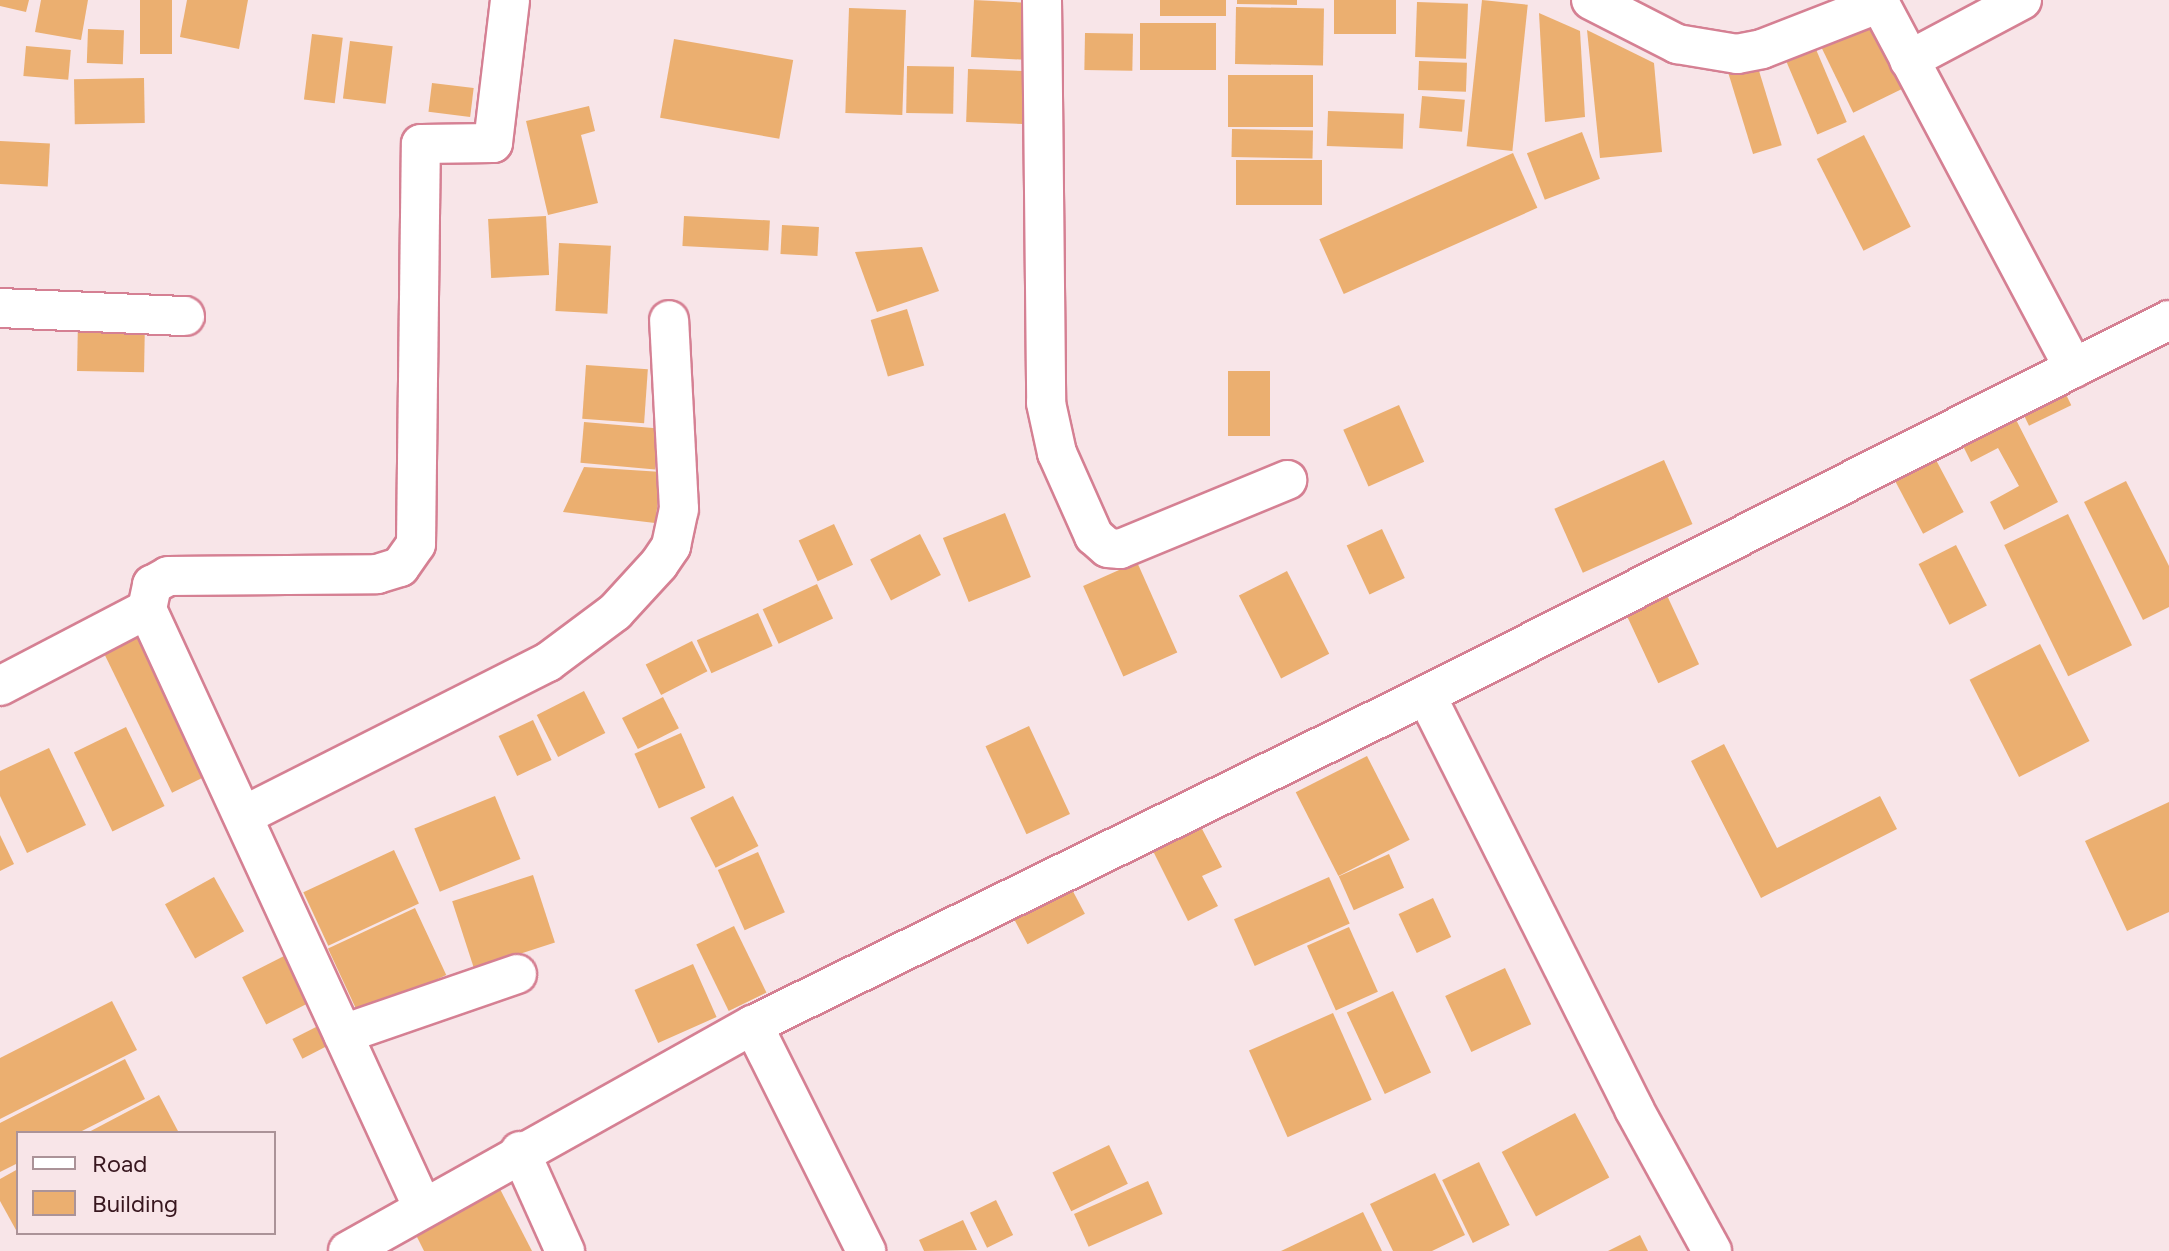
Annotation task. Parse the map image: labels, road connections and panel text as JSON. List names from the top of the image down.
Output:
{
  "legend": ["Road", "Building"]
}
